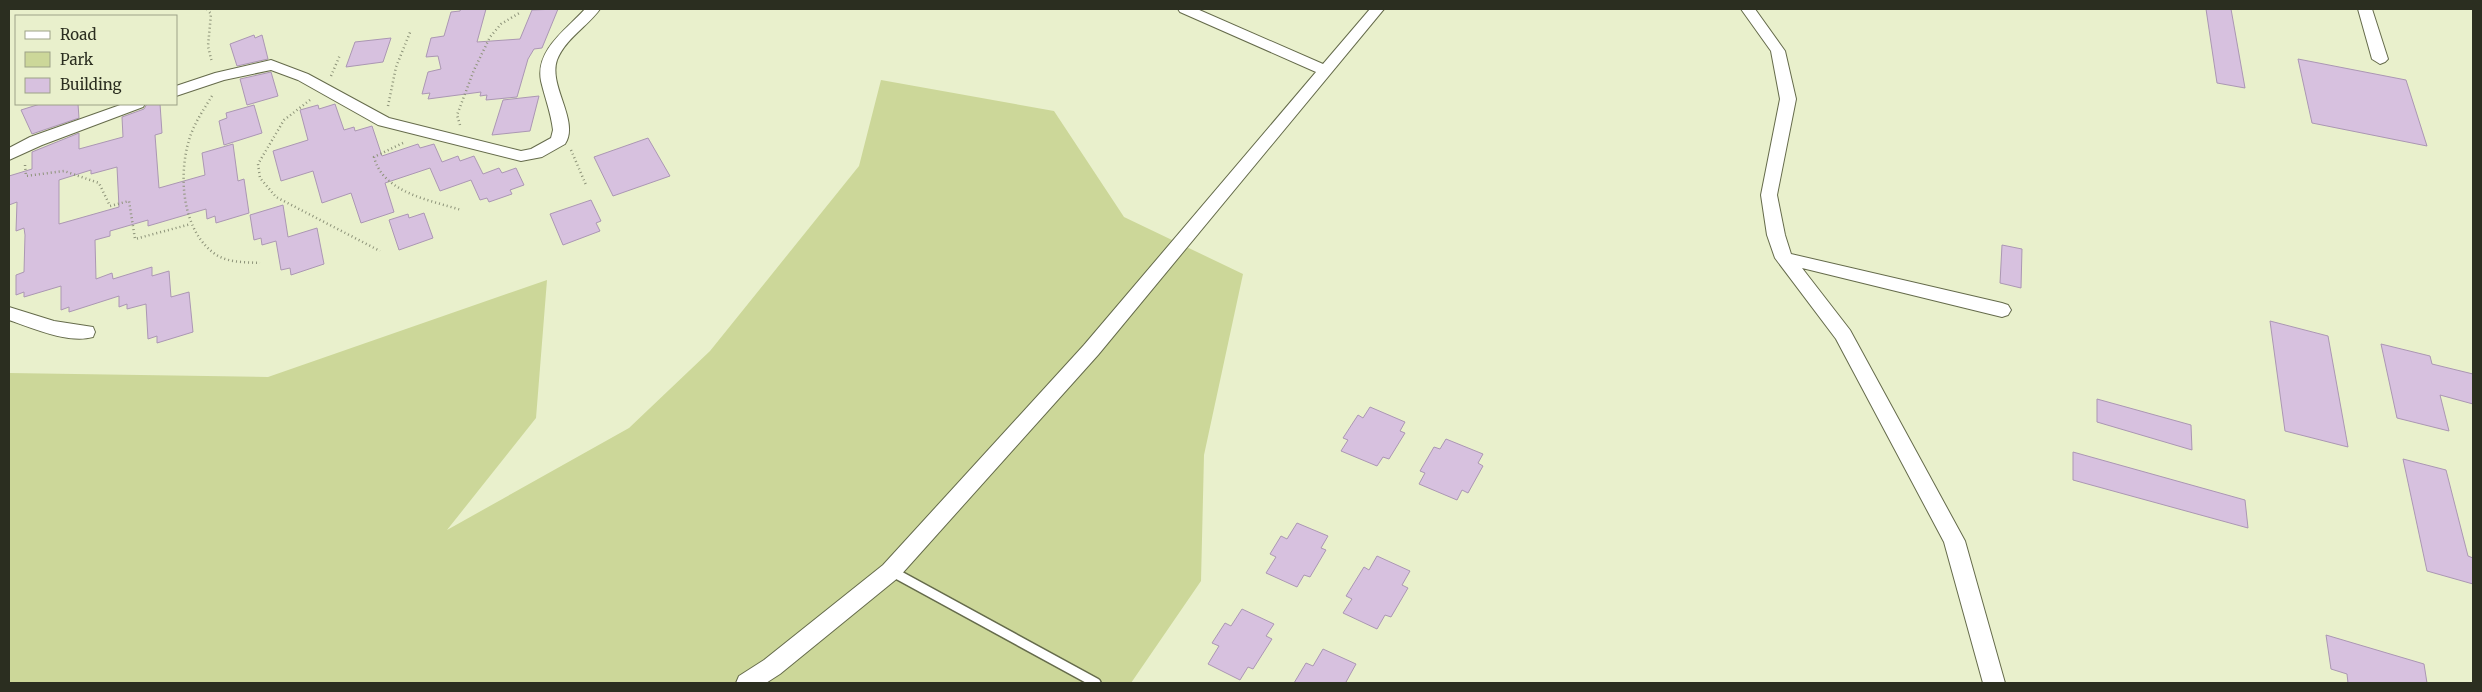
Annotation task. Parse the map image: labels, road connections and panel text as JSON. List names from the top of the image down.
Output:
{
  "legend": ["Road", "Park", "Building"]
}
